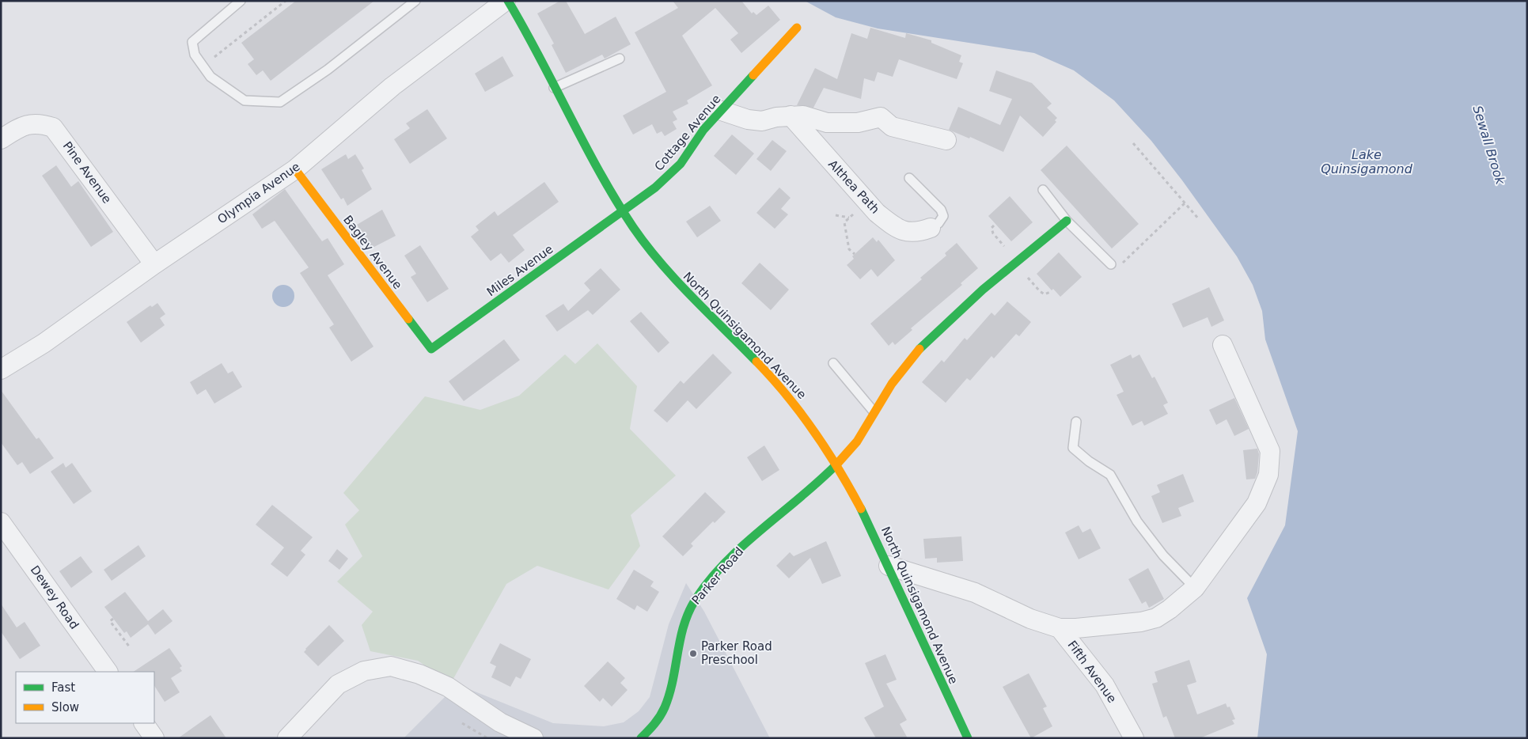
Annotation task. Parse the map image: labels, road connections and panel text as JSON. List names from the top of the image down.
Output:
{
  "streets": {
    "street": [
      "Cottage Avenue",
      "Pine Avenue",
      "Althea Path",
      "Olympia Avenue",
      "Bagley Avenue",
      "Miles Avenue",
      "North Quinsigamond Avenue",
      "Parker Road",
      "Dewey Road",
      "Fifth Avenue"
    ]
  },
  "crossings": [
    ["Cottage Avenue", "Miles Avenue"],
    ["Cottage Avenue", "North Quinsigamond Avenue"],
    ["Pine Avenue", "Olympia Avenue"],
    ["Olympia Avenue", "Bagley Avenue"],
    ["Olympia Avenue", "North Quinsigamond Avenue"],
    ["Bagley Avenue", "Miles Avenue"],
    ["Miles Avenue", "North Quinsigamond Avenue"],
    ["North Quinsigamond Avenue", "Parker Road"]
  ],
  "water": ["Sewall Brook", "Lake Quinsigamond"],
  "places": ["Parker Road Preschool"],
  "legend": ["Fast", "Slow"]
}
